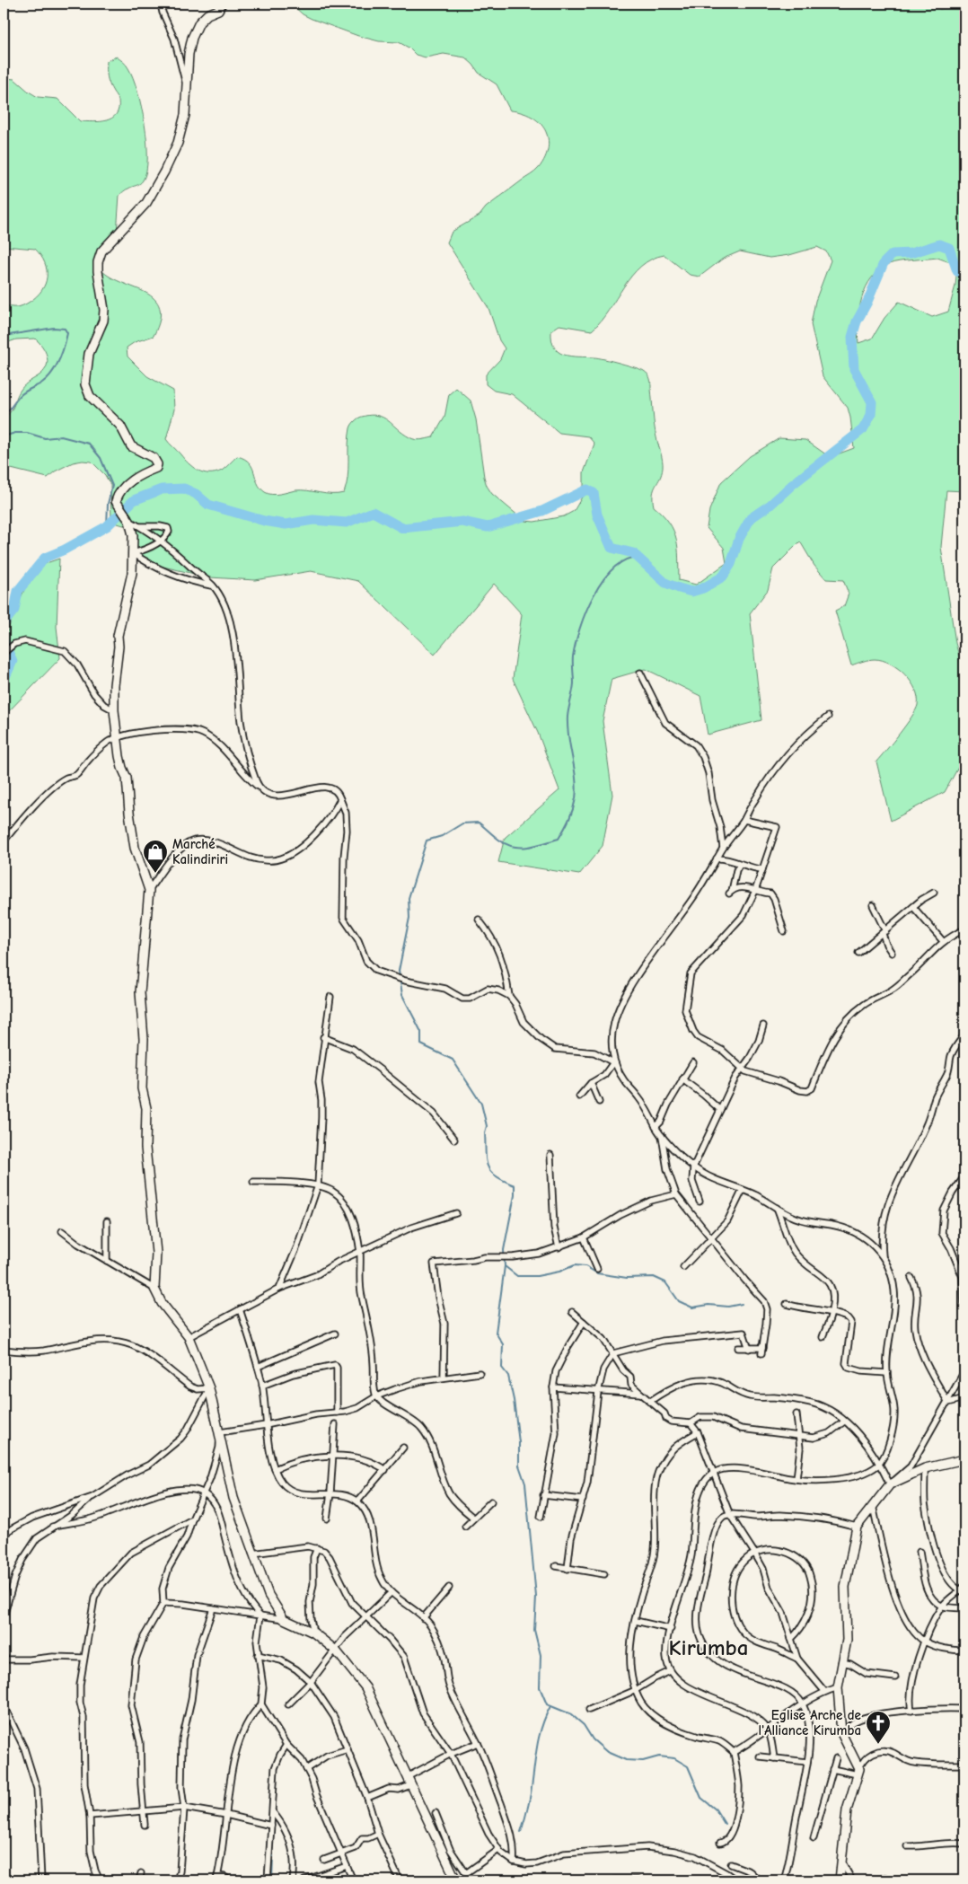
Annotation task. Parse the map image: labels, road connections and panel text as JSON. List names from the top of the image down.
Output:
{
  "districts": ["Kirumba"],
  "places": {
    "shop": ["Marché Kalindiriri"],
    "church": ["Eglise Arche de l'Alliance Kirumba"]
  }
}
